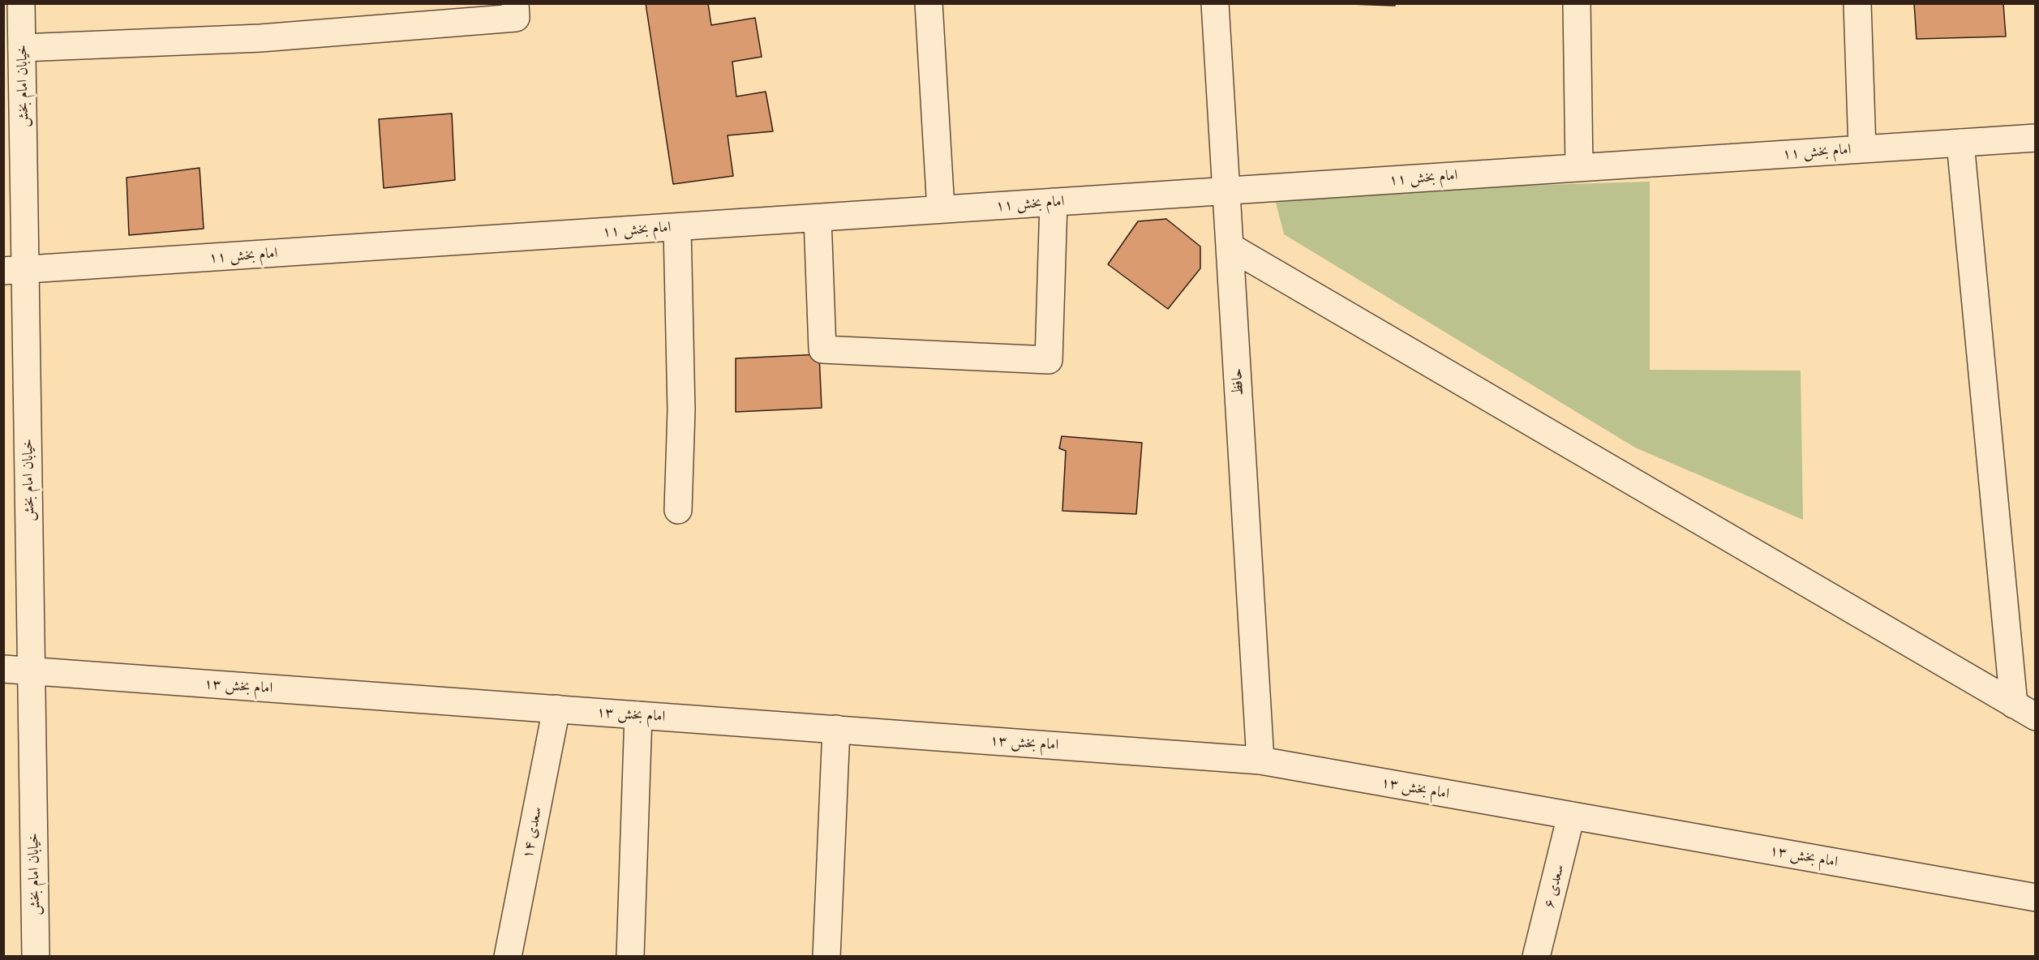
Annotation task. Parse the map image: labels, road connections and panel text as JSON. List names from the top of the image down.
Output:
{
  "streets": {
    "street": [
      "خیابان امام بخش",
      "امام بخش ۱۱",
      "حافظ",
      "امام بخش ۱۳",
      "سعدی ۱۴",
      "سعدی ۶"
    ]
  },
  "crossings": [
    ["خیابان امام بخش", "امام بخش ۱۱"],
    ["خیابان امام بخش", "امام بخش ۱۳"],
    ["امام بخش ۱۱", "حافظ"],
    ["حافظ", "امام بخش ۱۳"],
    ["امام بخش ۱۳", "سعدی ۱۴"],
    ["امام بخش ۱۳", "سعدی ۶"]
  ]
}
